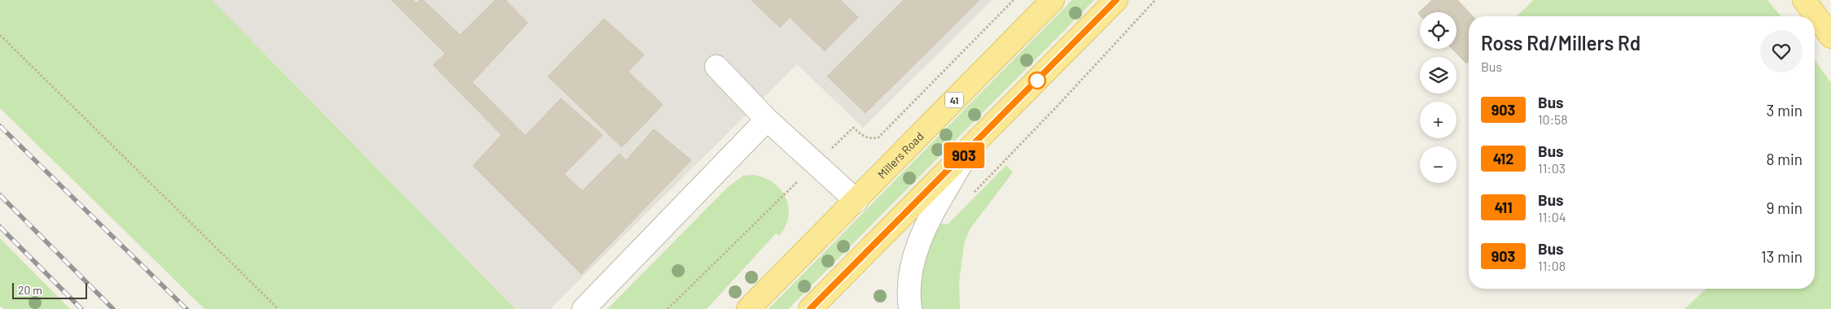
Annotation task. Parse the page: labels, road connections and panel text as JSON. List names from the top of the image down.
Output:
{
  "streets": {
    "main road": ["41", "Millers Road"]
  },
  "lines": ["bus line 903"],
  "scale_bar": "20 m",
  "page": {
    "on_map": "903",
    "map_buttons": ["+", "−"],
    "heading": ["Ross Rd/Millers Rd", "Bus"],
    "list": [
      {
        "mark": "903",
        "name": "Bus",
        "note": "10:58",
        "value": "3 min"
      },
      {
        "mark": "412",
        "name": "Bus",
        "note": "11:03",
        "value": "8 min"
      },
      {
        "mark": "411",
        "name": "Bus",
        "note": "11:04",
        "value": "9 min"
      },
      {
        "mark": "903",
        "name": "Bus",
        "note": "11:08",
        "value": "13 min"
      }
    ],
    "scale": "20 m"
  }
}
